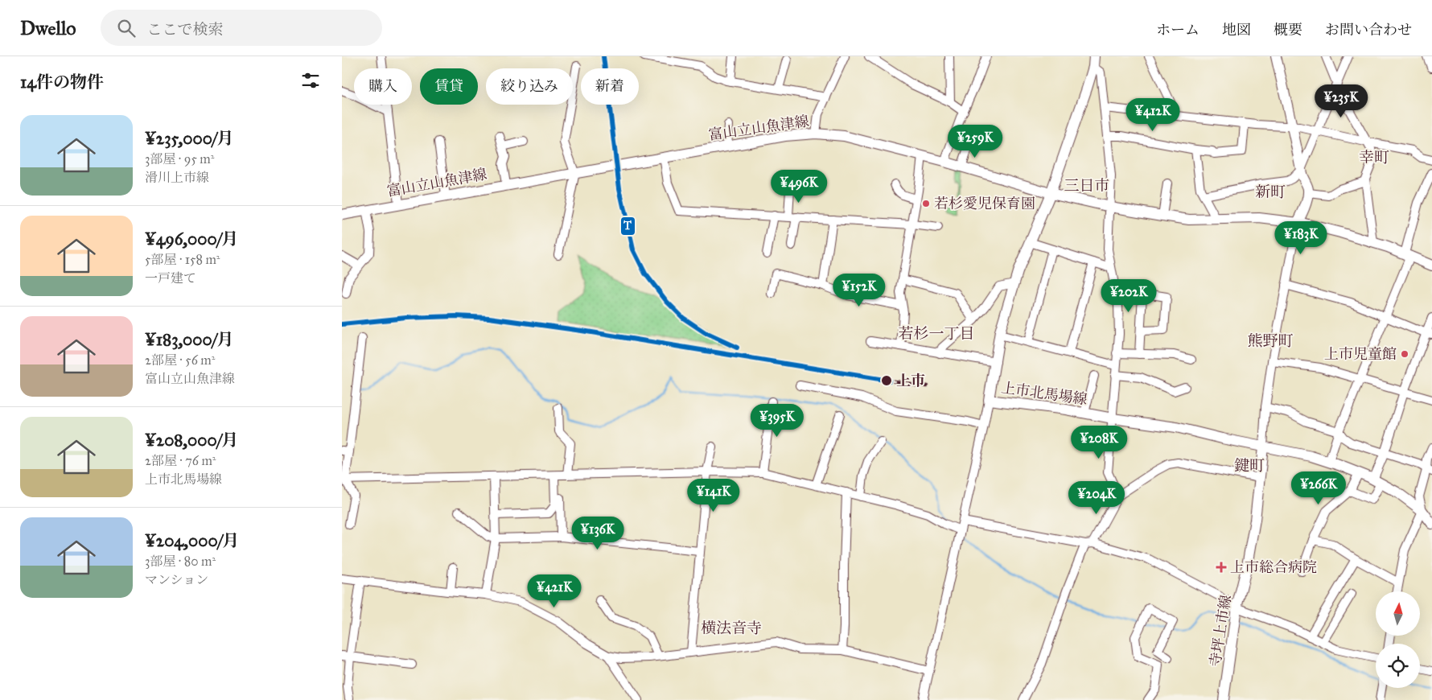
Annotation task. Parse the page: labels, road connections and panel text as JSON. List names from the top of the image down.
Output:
{
  "streets": {
    "main road": ["富山立山魚津線", "上市北馬場線", "寺坪上市線"]
  },
  "crossings": [
    ["富山立山魚津線", "上市北馬場線"],
    ["上市北馬場線", "寺坪上市線"]
  ],
  "districts": [
    "幸町",
    "三日市",
    "新町",
    "若杉一丁目",
    "熊野町",
    "鍵町",
    "横法音寺"
  ],
  "places": {
    "other": ["若杉愛児保育園", "上市児童館", "上市"],
    "health": ["上市総合病院"]
  },
  "lines": ["transit line T"],
  "north": "top",
  "page": {
    "header": "Dwello",
    "search": "ここで検索",
    "nav": [
      "ホーム",
      "地図",
      "概要",
      "お問い合わせ"
    ],
    "heading": "14件の物件",
    "chip": [
      "購入",
      "賃貸",
      "絞り込み",
      "新着"
    ],
    "price": [
      "¥235K",
      "¥412K",
      "¥259K",
      "¥496K",
      "¥183K",
      "¥152K",
      "¥202K",
      "¥395K",
      "¥208K",
      "¥266K",
      "¥141K",
      "¥204K",
      "¥136K",
      "¥421K"
    ],
    "list": [
      {
        "name": "¥235,000/月",
        "note": "3部屋 · 95 m² · 滑川上市線"
      },
      {
        "name": "¥496,000/月",
        "note": "5部屋 · 158 m² · 一戸建て"
      },
      {
        "name": "¥183,000/月",
        "note": "2部屋 · 56 m² · 富山立山魚津線"
      },
      {
        "name": "¥208,000/月",
        "note": "2部屋 · 76 m² · 上市北馬場線"
      },
      {
        "name": "¥204,000/月",
        "note": "3部屋 · 80 m² · マンション"
      }
    ]
  }
}
